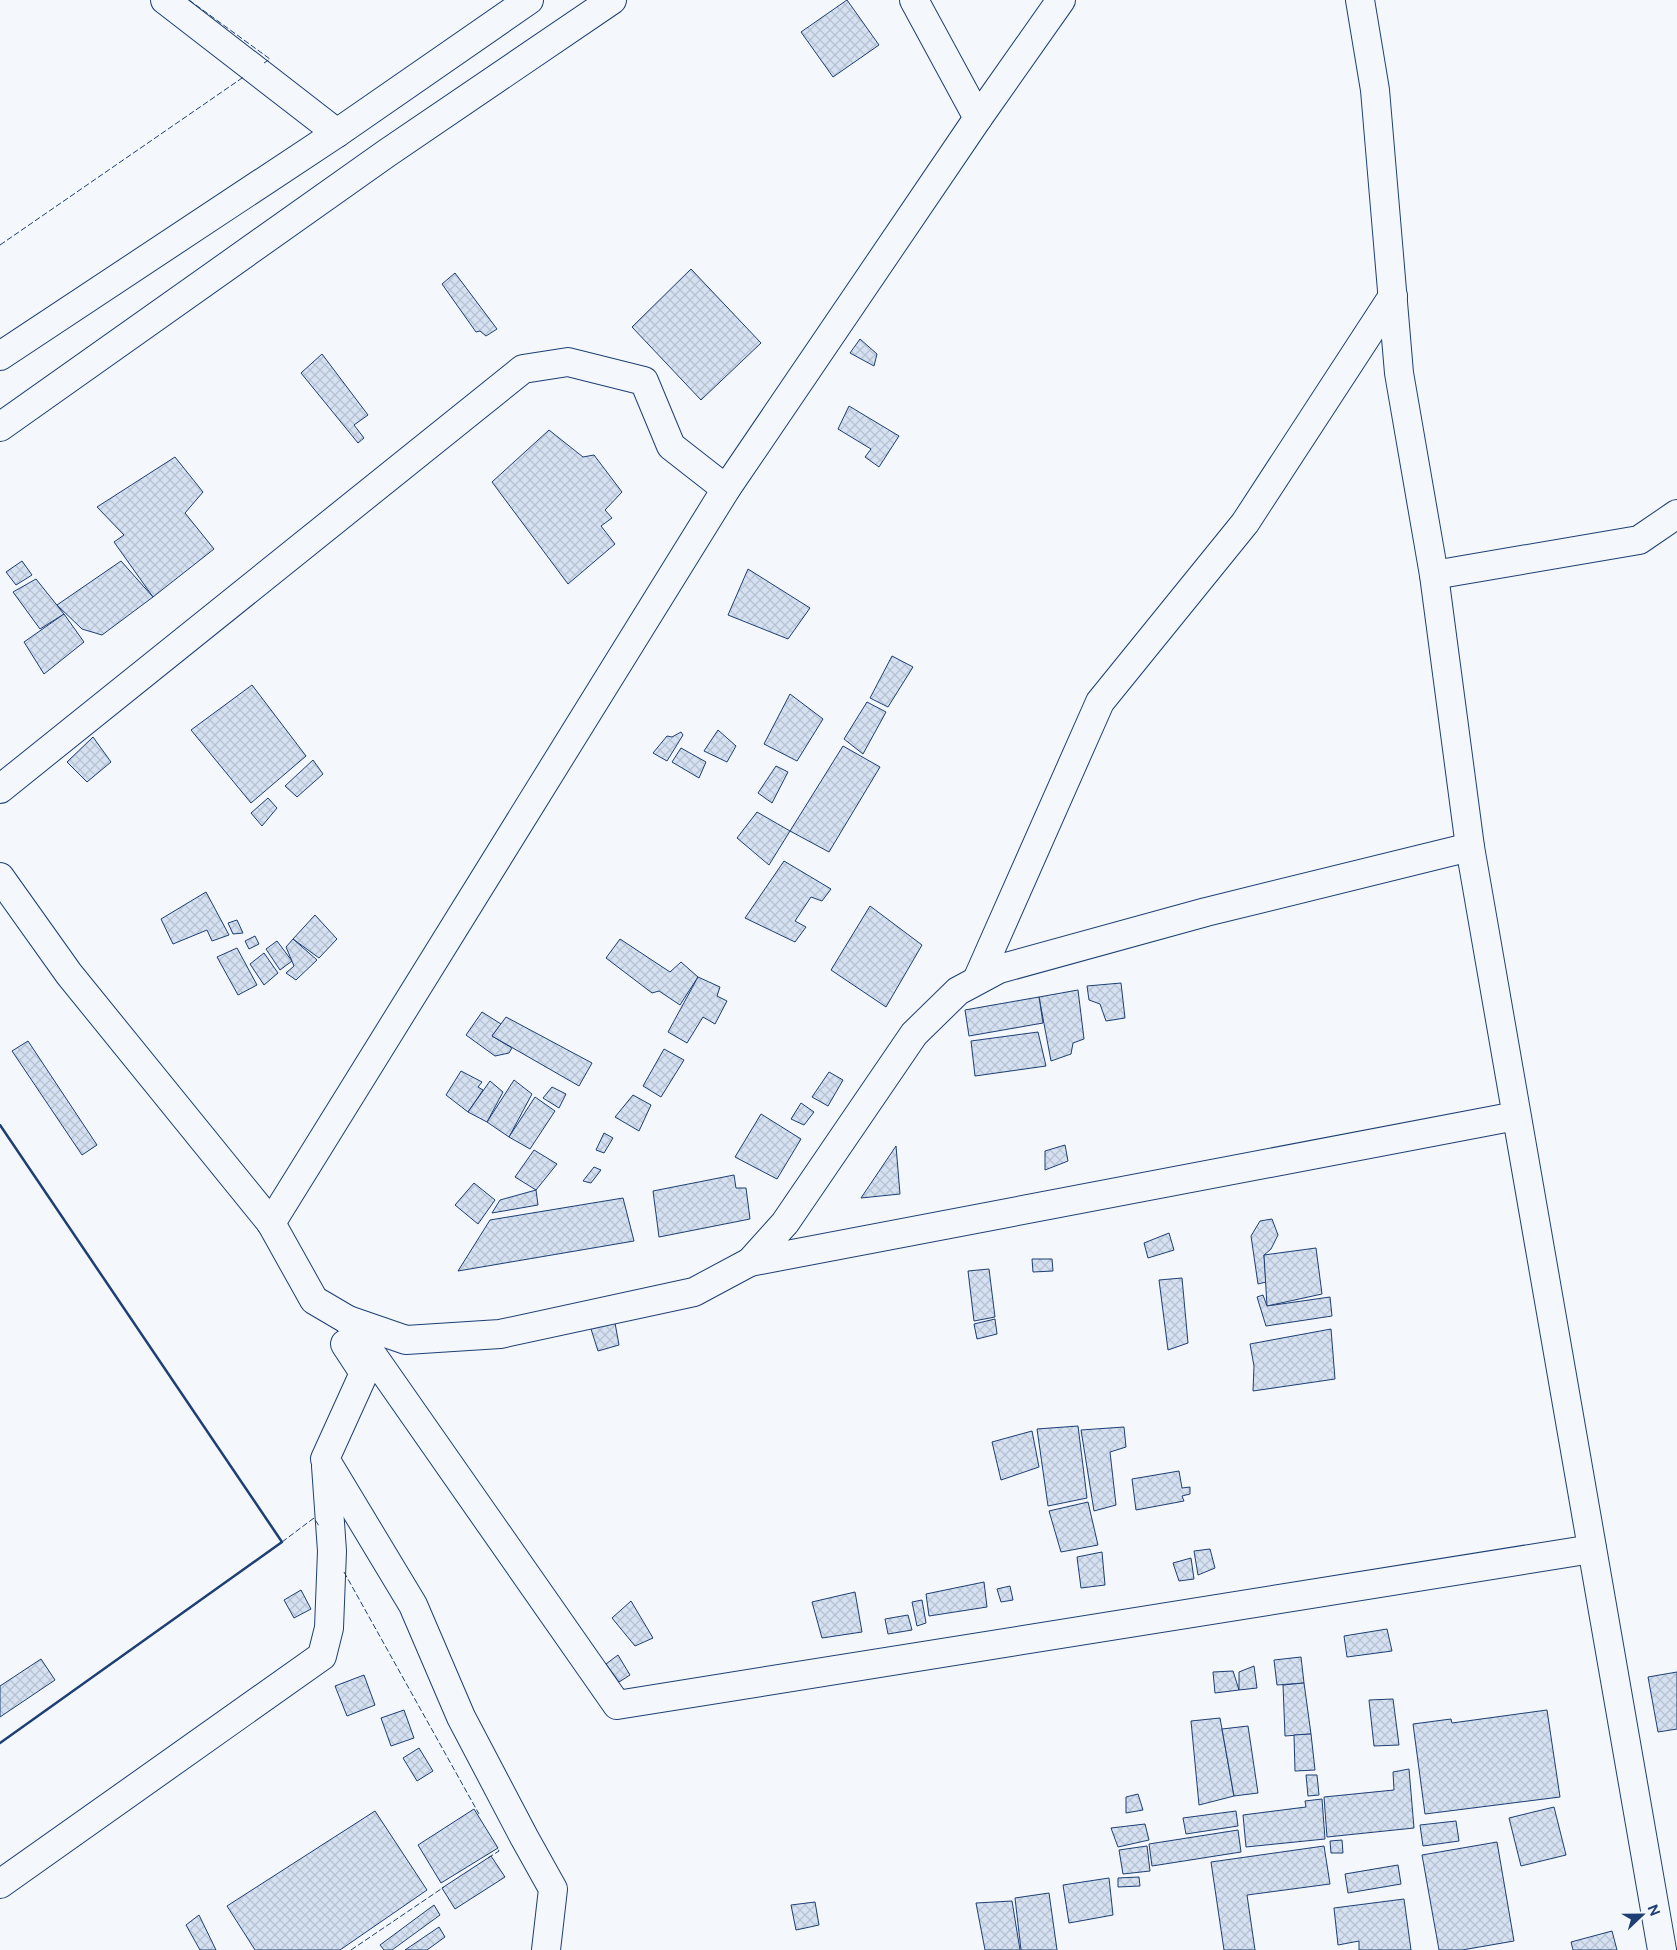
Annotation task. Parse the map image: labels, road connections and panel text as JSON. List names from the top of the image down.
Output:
{
  "north": "right"
}
